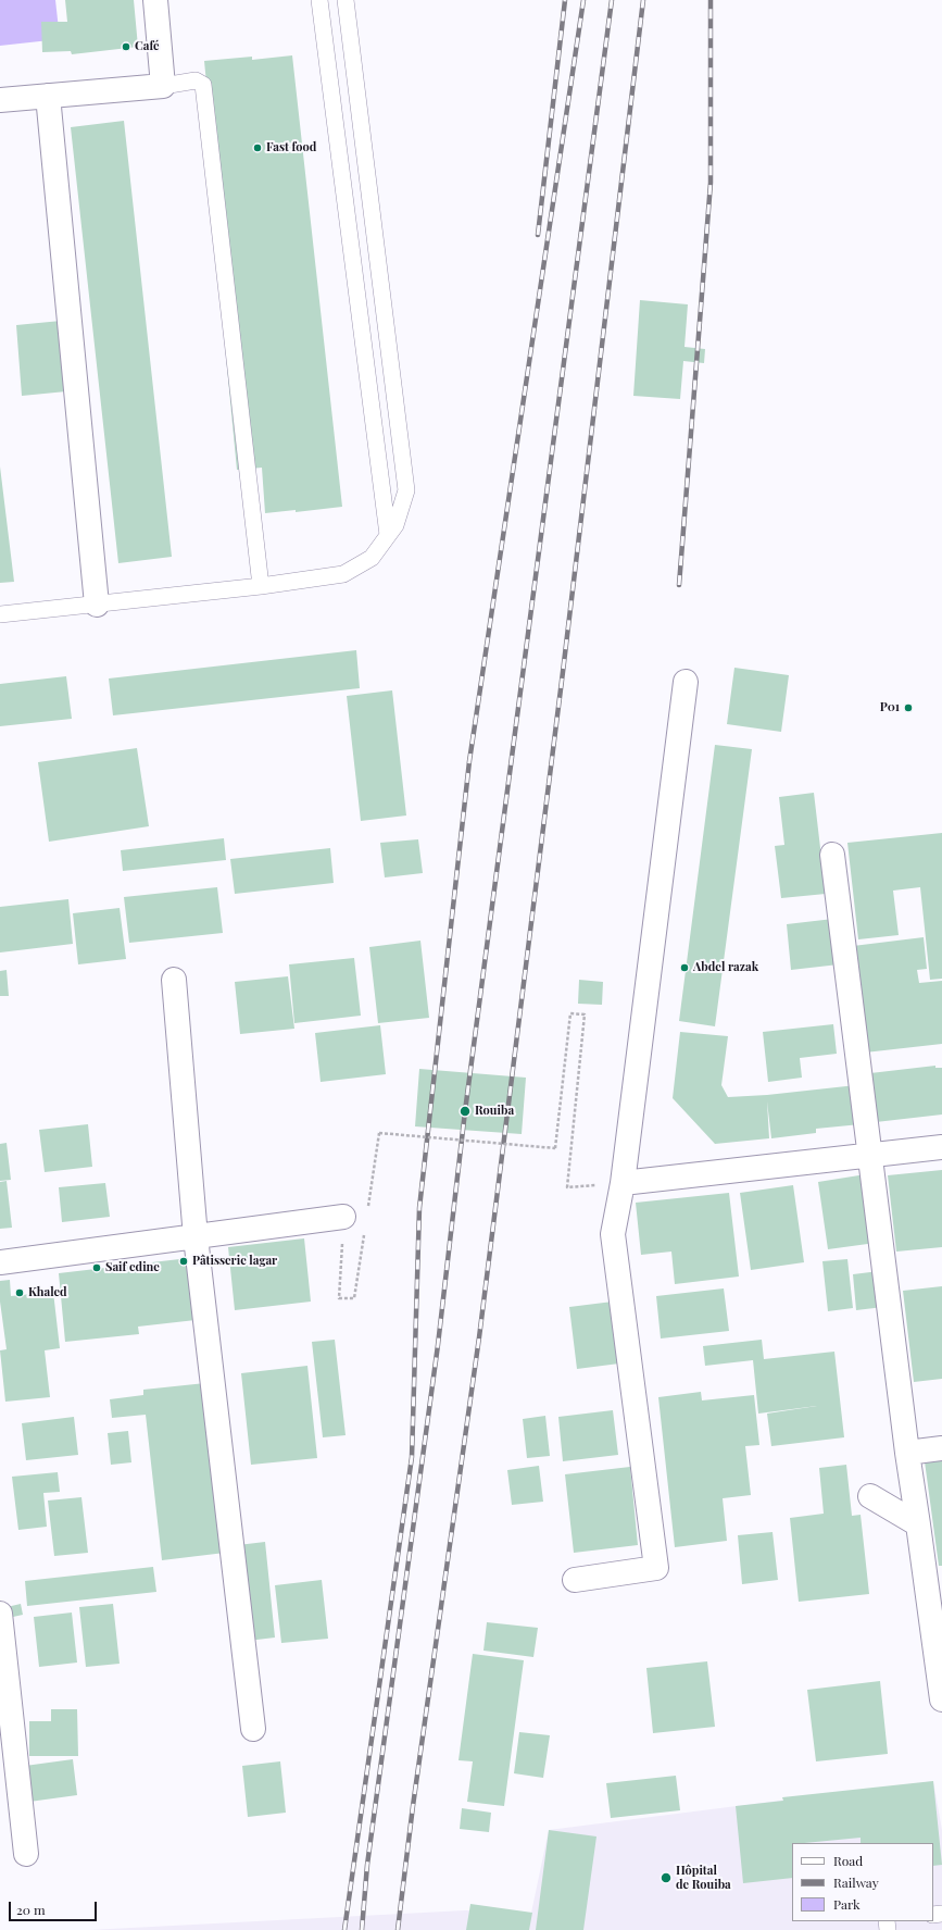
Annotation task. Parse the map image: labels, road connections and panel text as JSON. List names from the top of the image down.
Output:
{
  "places": [
    "Café",
    "Fast food",
    "P01",
    "Abdel razak",
    "Rouiba",
    "Pâtisserie lagar",
    "Saif edine",
    "Khaled",
    "Hôpital de Rouiba"
  ],
  "legend": ["Road", "Railway", "Park"],
  "scale_bar": "20 m"
}
